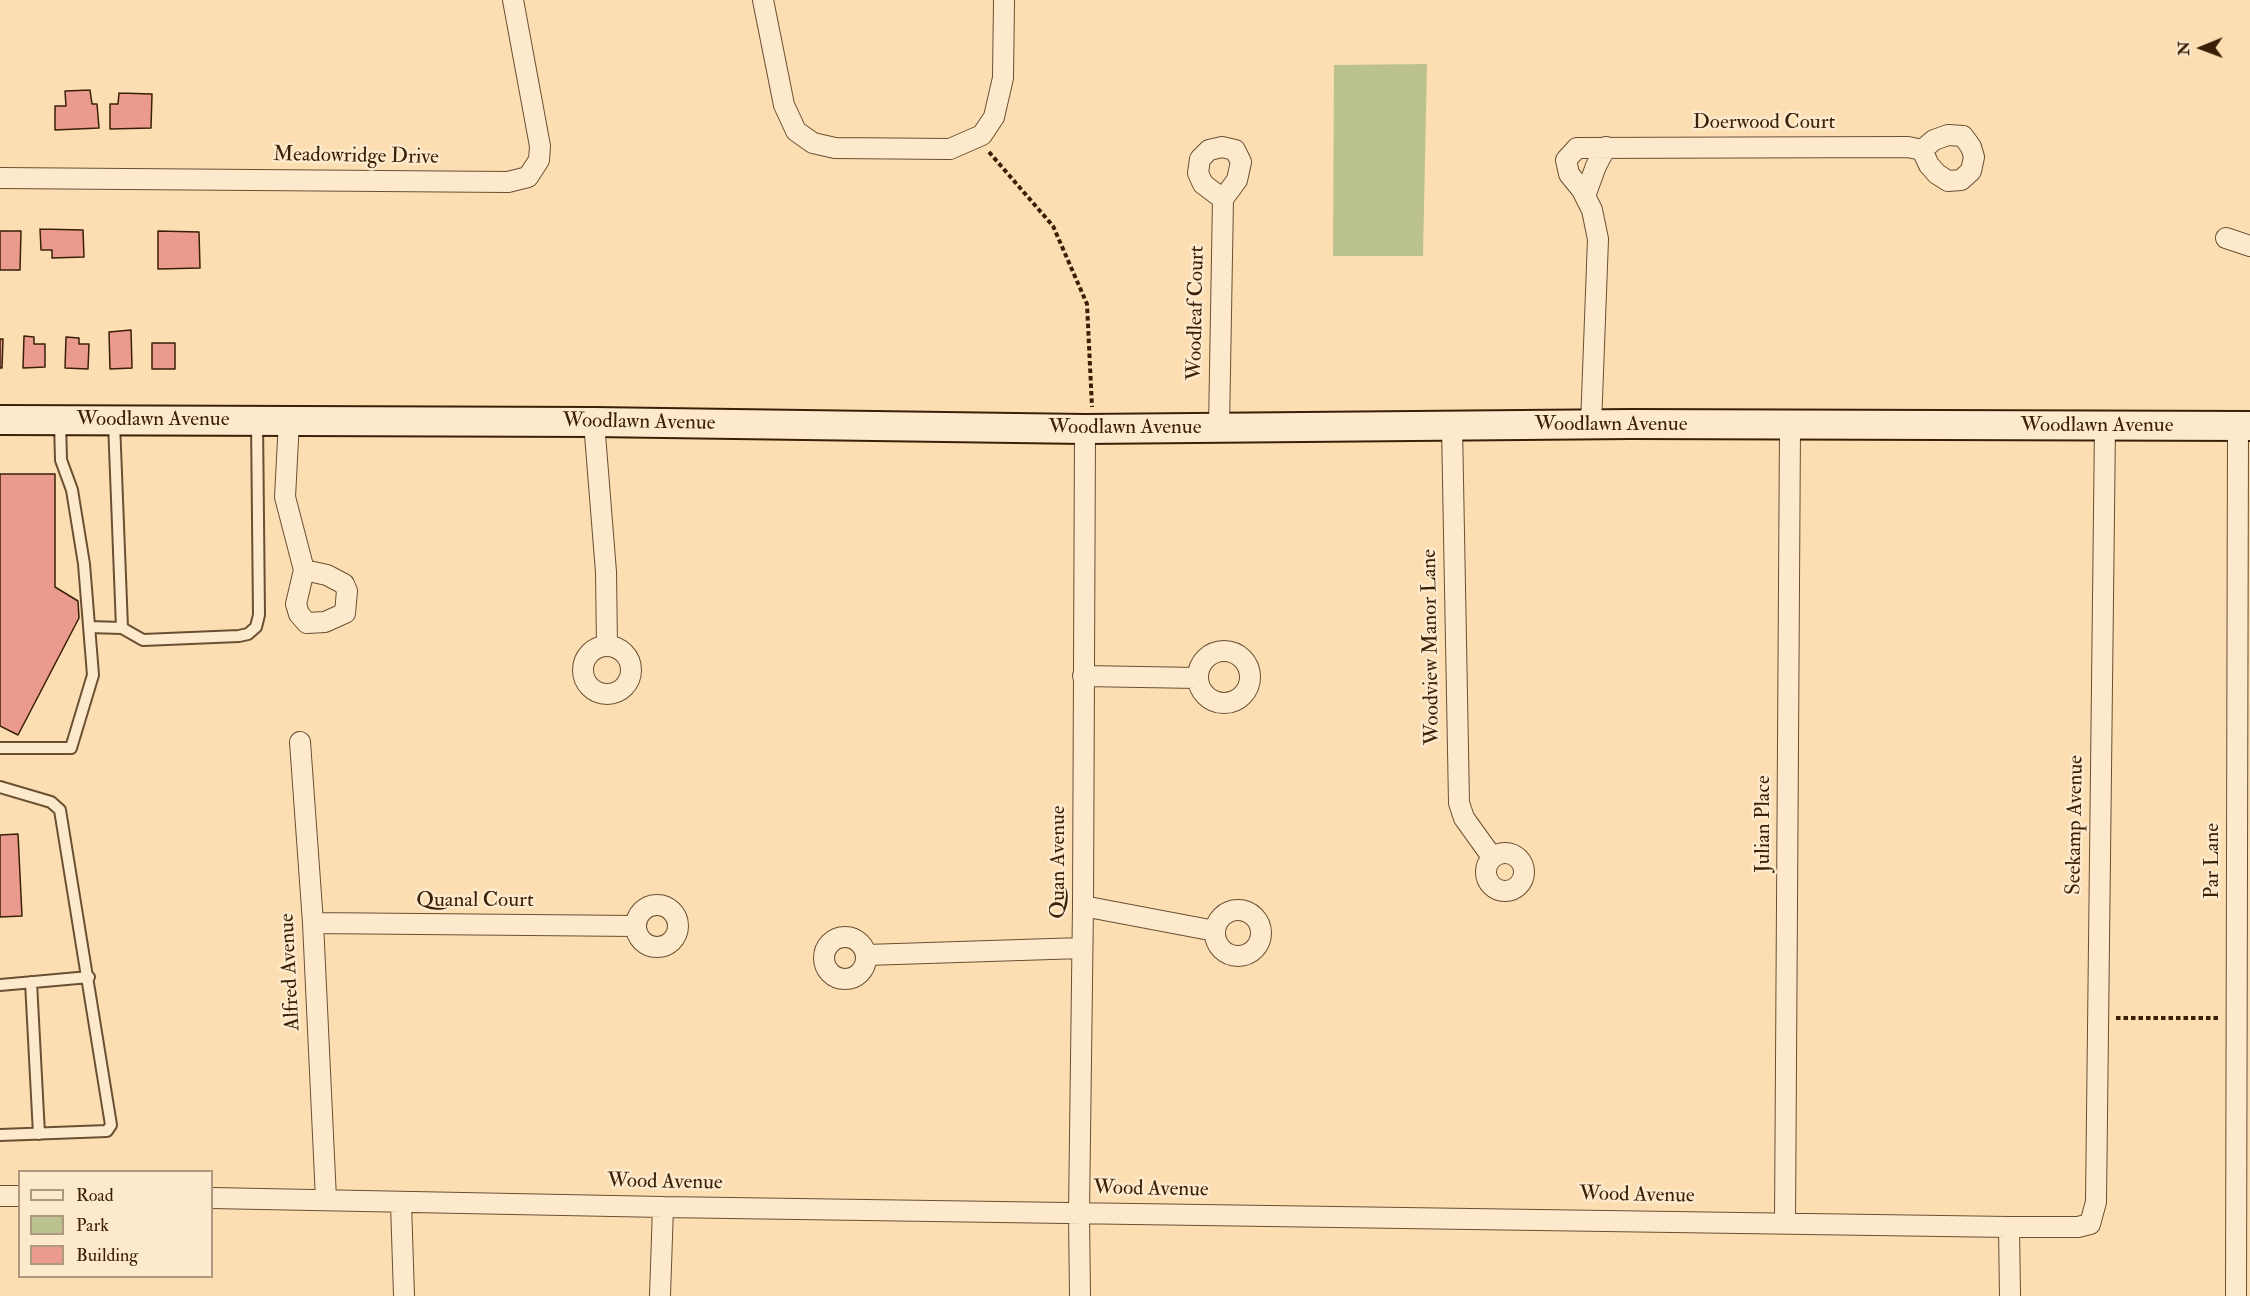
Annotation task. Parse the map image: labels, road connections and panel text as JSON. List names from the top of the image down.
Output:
{
  "streets": {
    "street": [
      "Doerwood Court",
      "Meadowridge Drive",
      "Woodleaf Court",
      "Woodlawn Avenue",
      "Woodview Manor Lane",
      "Julian Place",
      "Seekamp Avenue",
      "Par Lane",
      "Quan Avenue",
      "Quanal Court",
      "Alfred Avenue",
      "Wood Avenue"
    ]
  },
  "crossings": [
    ["Doerwood Court", "Woodlawn Avenue"],
    ["Woodleaf Court", "Woodlawn Avenue"],
    ["Woodlawn Avenue", "Woodview Manor Lane"],
    ["Woodlawn Avenue", "Julian Place"],
    ["Woodlawn Avenue", "Seekamp Avenue"],
    ["Woodlawn Avenue", "Par Lane"],
    ["Woodlawn Avenue", "Quan Avenue"],
    ["Julian Place", "Wood Avenue"],
    ["Seekamp Avenue", "Wood Avenue"],
    ["Quan Avenue", "Wood Avenue"],
    ["Quanal Court", "Alfred Avenue"],
    ["Alfred Avenue", "Wood Avenue"]
  ],
  "legend": ["Road", "Park", "Building"],
  "north": "left"
}
